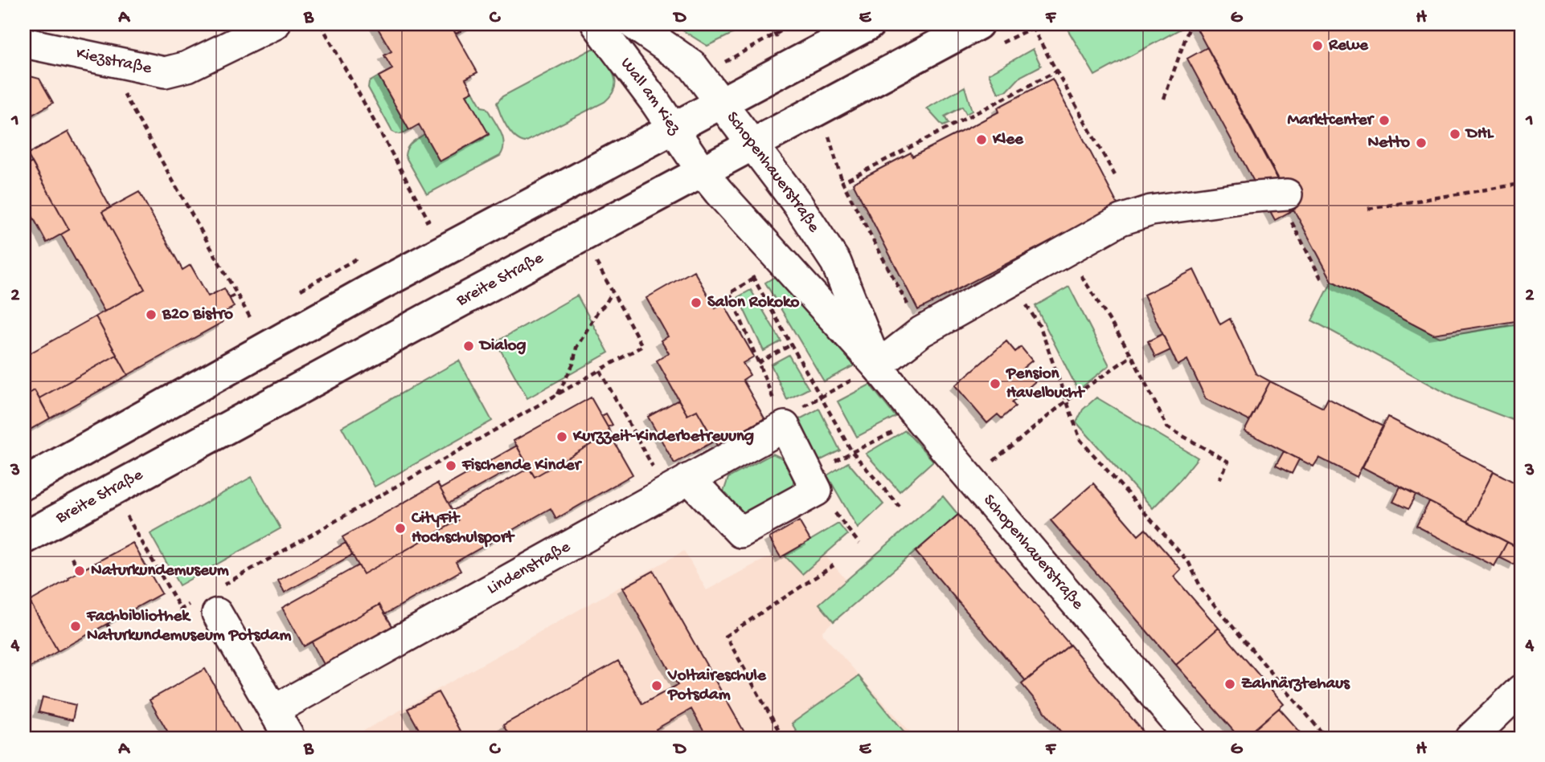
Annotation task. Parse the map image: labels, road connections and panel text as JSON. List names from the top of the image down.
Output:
{
  "streets": {
    "main road": ["Breite Straße"],
    "street": [
      "Kiezstraße",
      "Wall am Kiez",
      "Schopenhauerstraße",
      "Lindenstraße"
    ]
  },
  "crossings": [
    ["Wall am Kiez", "Schopenhauerstraße"],
    ["Wall am Kiez", "Breite Straße"],
    ["Schopenhauerstraße", "Breite Straße"]
  ],
  "places": [
    "Rewe",
    "Marktcenter",
    "DHL",
    "Klee",
    "Netto",
    "Salon Rokoko",
    "B20 Bistro",
    "Dialog",
    "Pension Havelbucht",
    "Kurzzeit-Kinderbetreuung",
    "Fischende Kinder",
    "CityFit Hochschulsport",
    "Naturkundemuseum",
    "Fachbibliothek Naturkundemuseum Potsdam",
    "Zahnärztehaus",
    "Voltaireschule Potsdam"
  ],
  "grid": {
    "columns": [
      "A",
      "B",
      "C",
      "D",
      "E",
      "F",
      "G",
      "H"
    ],
    "rows": [
      "1",
      "2",
      "3",
      "4"
    ]
  }
}
